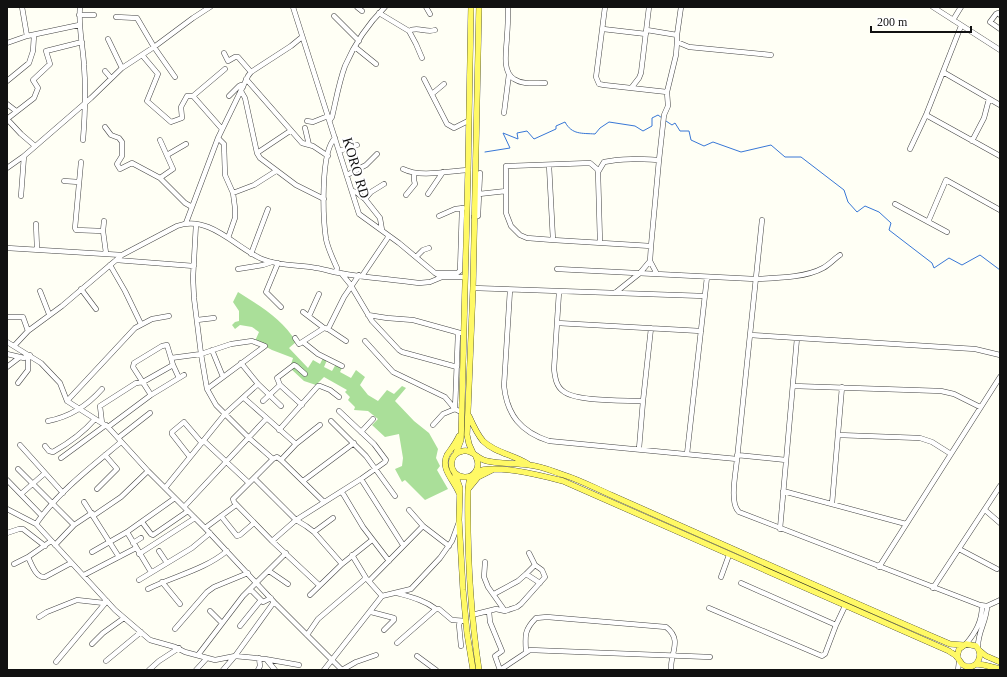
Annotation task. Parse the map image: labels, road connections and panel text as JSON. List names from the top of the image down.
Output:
{
  "streets": {
    "street": ["KORO RD"]
  },
  "scale_bar": "200 m"
}
